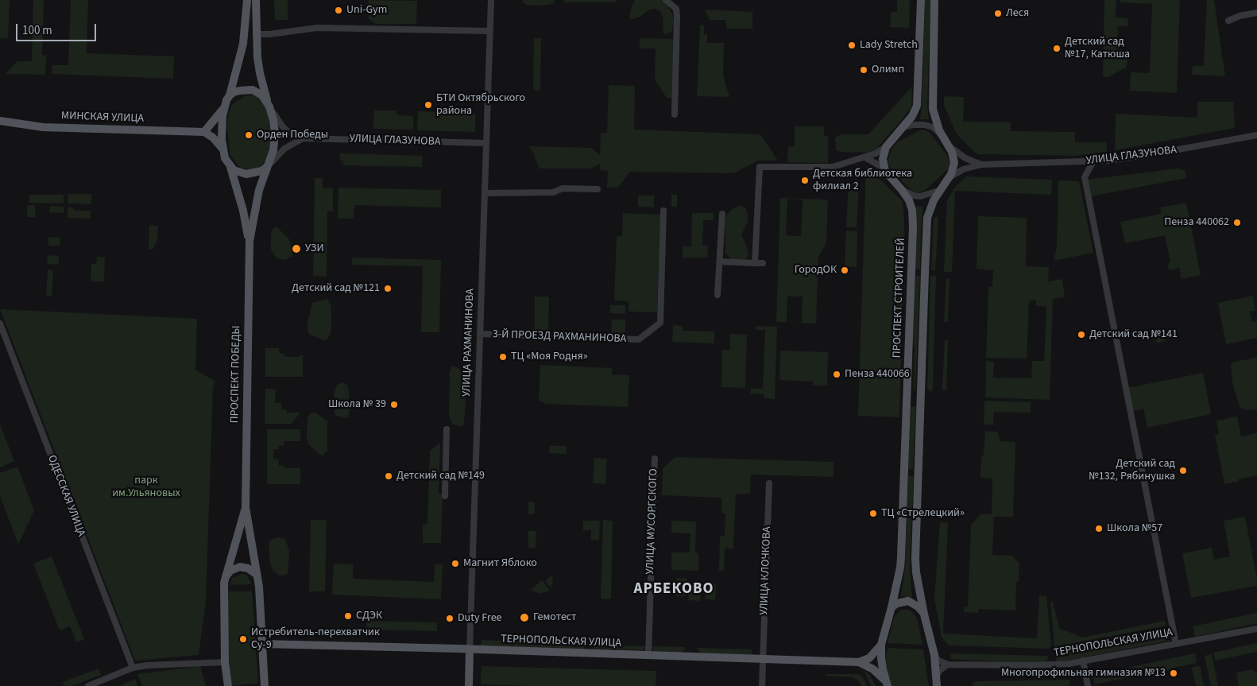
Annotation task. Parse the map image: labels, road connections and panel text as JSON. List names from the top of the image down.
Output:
{
  "streets": {
    "main road": [
      "МИНСКАЯ УЛИЦА",
      "ПРОСПЕКТ СТРОИТЕЛЕЙ",
      "УЛИЦА РАХМАНИНОВА",
      "ПРОСПЕКТ ПОБЕДЫ",
      "ТЕРНОПОЛЬСКАЯ УЛИЦА"
    ],
    "street": [
      "УЛИЦА ГЛАЗУНОВА",
      "3-Й ПРОЕЗД РАХМАНИНОВА",
      "ОДЕССКАЯ УЛИЦА",
      "УЛИЦА МУСОРГСКОГО",
      "УЛИЦА КЛОЧКОВА"
    ]
  },
  "crossings": [
    ["УЛИЦА ГЛАЗУНОВА", "ПРОСПЕКТ СТРОИТЕЛЕЙ"],
    ["УЛИЦА ГЛАЗУНОВА", "УЛИЦА РАХМАНИНОВА"],
    ["УЛИЦА ГЛАЗУНОВА", "ПРОСПЕКТ ПОБЕДЫ"],
    ["ПРОСПЕКТ СТРОИТЕЛЕЙ", "ТЕРНОПОЛЬСКАЯ УЛИЦА"],
    ["3-Й ПРОЕЗД РАХМАНИНОВА", "УЛИЦА РАХМАНИНОВА"],
    ["УЛИЦА РАХМАНИНОВА", "ТЕРНОПОЛЬСКАЯ УЛИЦА"],
    ["ПРОСПЕКТ ПОБЕДЫ", "ТЕРНОПОЛЬСКАЯ УЛИЦА"],
    ["УЛИЦА МУСОРГСКОГО", "ТЕРНОПОЛЬСКАЯ УЛИЦА"],
    ["УЛИЦА КЛОЧКОВА", "ТЕРНОПОЛЬСКАЯ УЛИЦА"]
  ],
  "districts": ["АРБЕКОВО"],
  "parks": ["парк им.Ульяновых"],
  "places": [
    "Uni-Gym",
    "Леся",
    "Lady Stretch",
    "Детский сад №17, Катюша",
    "Олимп",
    "БТИ Октябрьского района",
    "Орден Победы",
    "Детская библиотека филиал 2",
    "Пенза 440062",
    "УЗИ",
    "ГородОК",
    "Детский сад №121",
    "Детский сад №141",
    "ТЦ «Моя Родня»",
    "Пенза 440066",
    "Школа № 39",
    "Детский сад №132, Рябинушка",
    "Детский сад №149",
    "ТЦ «Стрелецкий»",
    "Школа №57",
    "Магнит Яблоко",
    "СДЭК",
    "Гемотест",
    "Duty Free",
    "Истребитель-перехватчик Су-9",
    "Многопрофильная гимназия №13"
  ],
  "scale_bar": "100 m"
}
